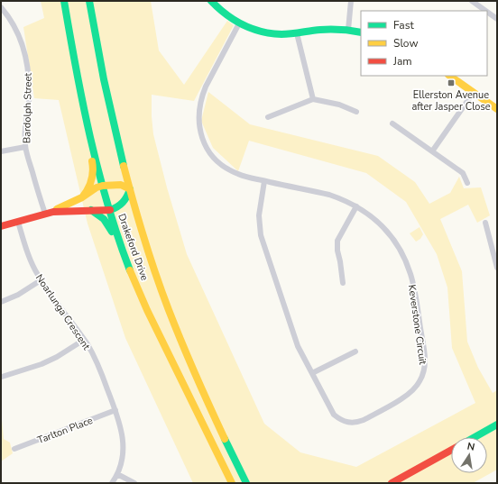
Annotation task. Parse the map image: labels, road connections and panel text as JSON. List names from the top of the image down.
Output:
{
  "streets": {
    "main road": ["Drakeford Drive"],
    "street": [
      "Bardolph Street",
      "Noarlunga Crescent",
      "Keverstone Circuit",
      "Tarlton Place"
    ]
  },
  "crossings": [
    ["Noarlunga Crescent", "Tarlton Place"]
  ],
  "places": {
    "transit": ["Ellerston Avenue after Jasper Close"]
  },
  "legend": ["Fast", "Slow", "Jam"],
  "north": "top"
}
